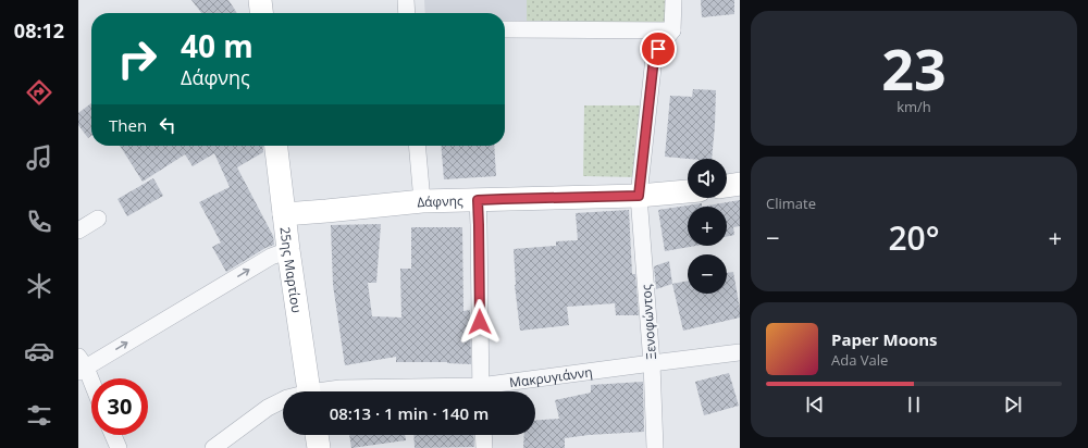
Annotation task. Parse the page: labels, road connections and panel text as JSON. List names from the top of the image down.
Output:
{
  "streets": {
    "street": [
      "Δάφνης",
      "25ης Μαρτίου",
      "Ξενοφώντος",
      "Μακρυγιάννη"
    ]
  },
  "crossings": [
    ["Δάφνης", "25ης Μαρτίου"],
    ["Δάφνης", "Ξενοφώντος"],
    ["Ξενοφώντος", "Μακρυγιάννη"]
  ],
  "page": {
    "tabs": "08:12",
    "tile": [
      ["23", "km/h"],
      "Climate"
    ],
    "turn": ["40 m", "Δάφνης"],
    "then": "Then",
    "map_buttons": ["+", "−"],
    "heat": ["−", "20°", "+"],
    "song": ["Paper Moons", "Ada Vale"],
    "limit": "30",
    "trip": "08:13 · 1 min · 140 m"
  }
}
